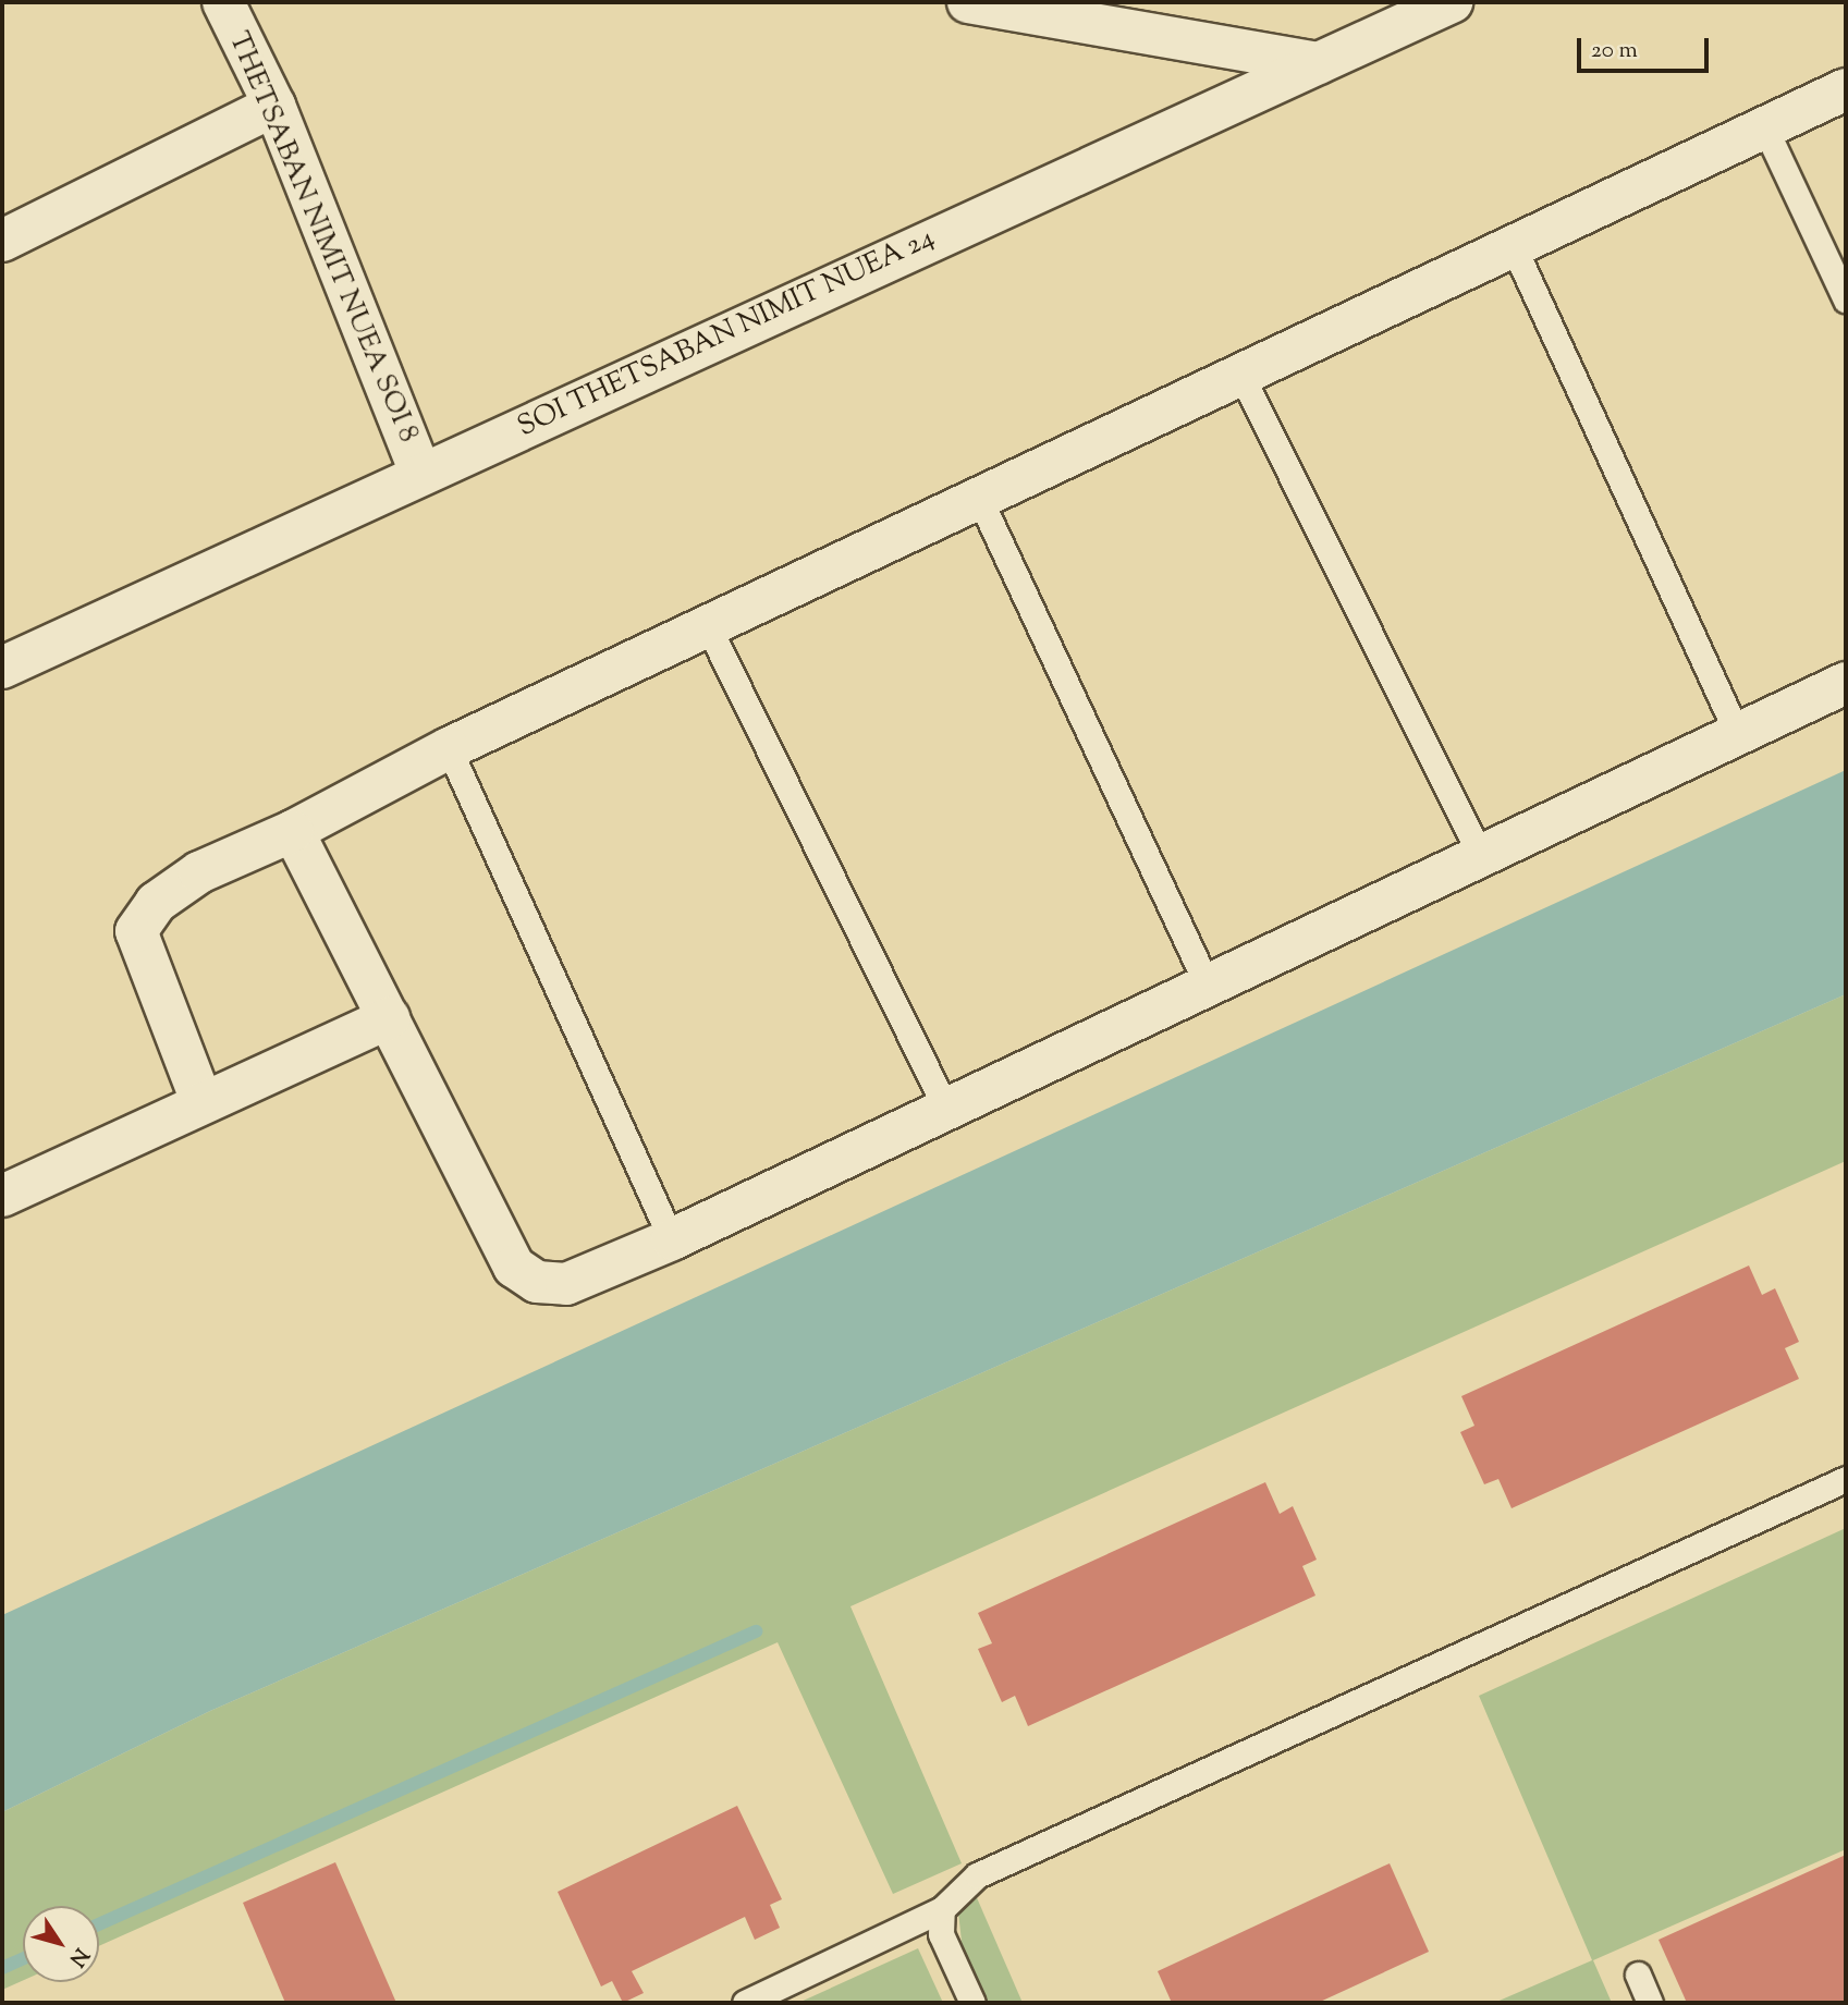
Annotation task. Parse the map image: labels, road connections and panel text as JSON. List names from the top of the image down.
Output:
{
  "streets": {
    "street": ["THETSABAN NIMIT NUEA SOI 8", "SOI THETSABAN NIMIT NUEA 24"]
  },
  "crossings": [
    ["THETSABAN NIMIT NUEA SOI 8", "SOI THETSABAN NIMIT NUEA 24"]
  ],
  "scale_bar": "20 m",
  "north": "bottom right"
}
